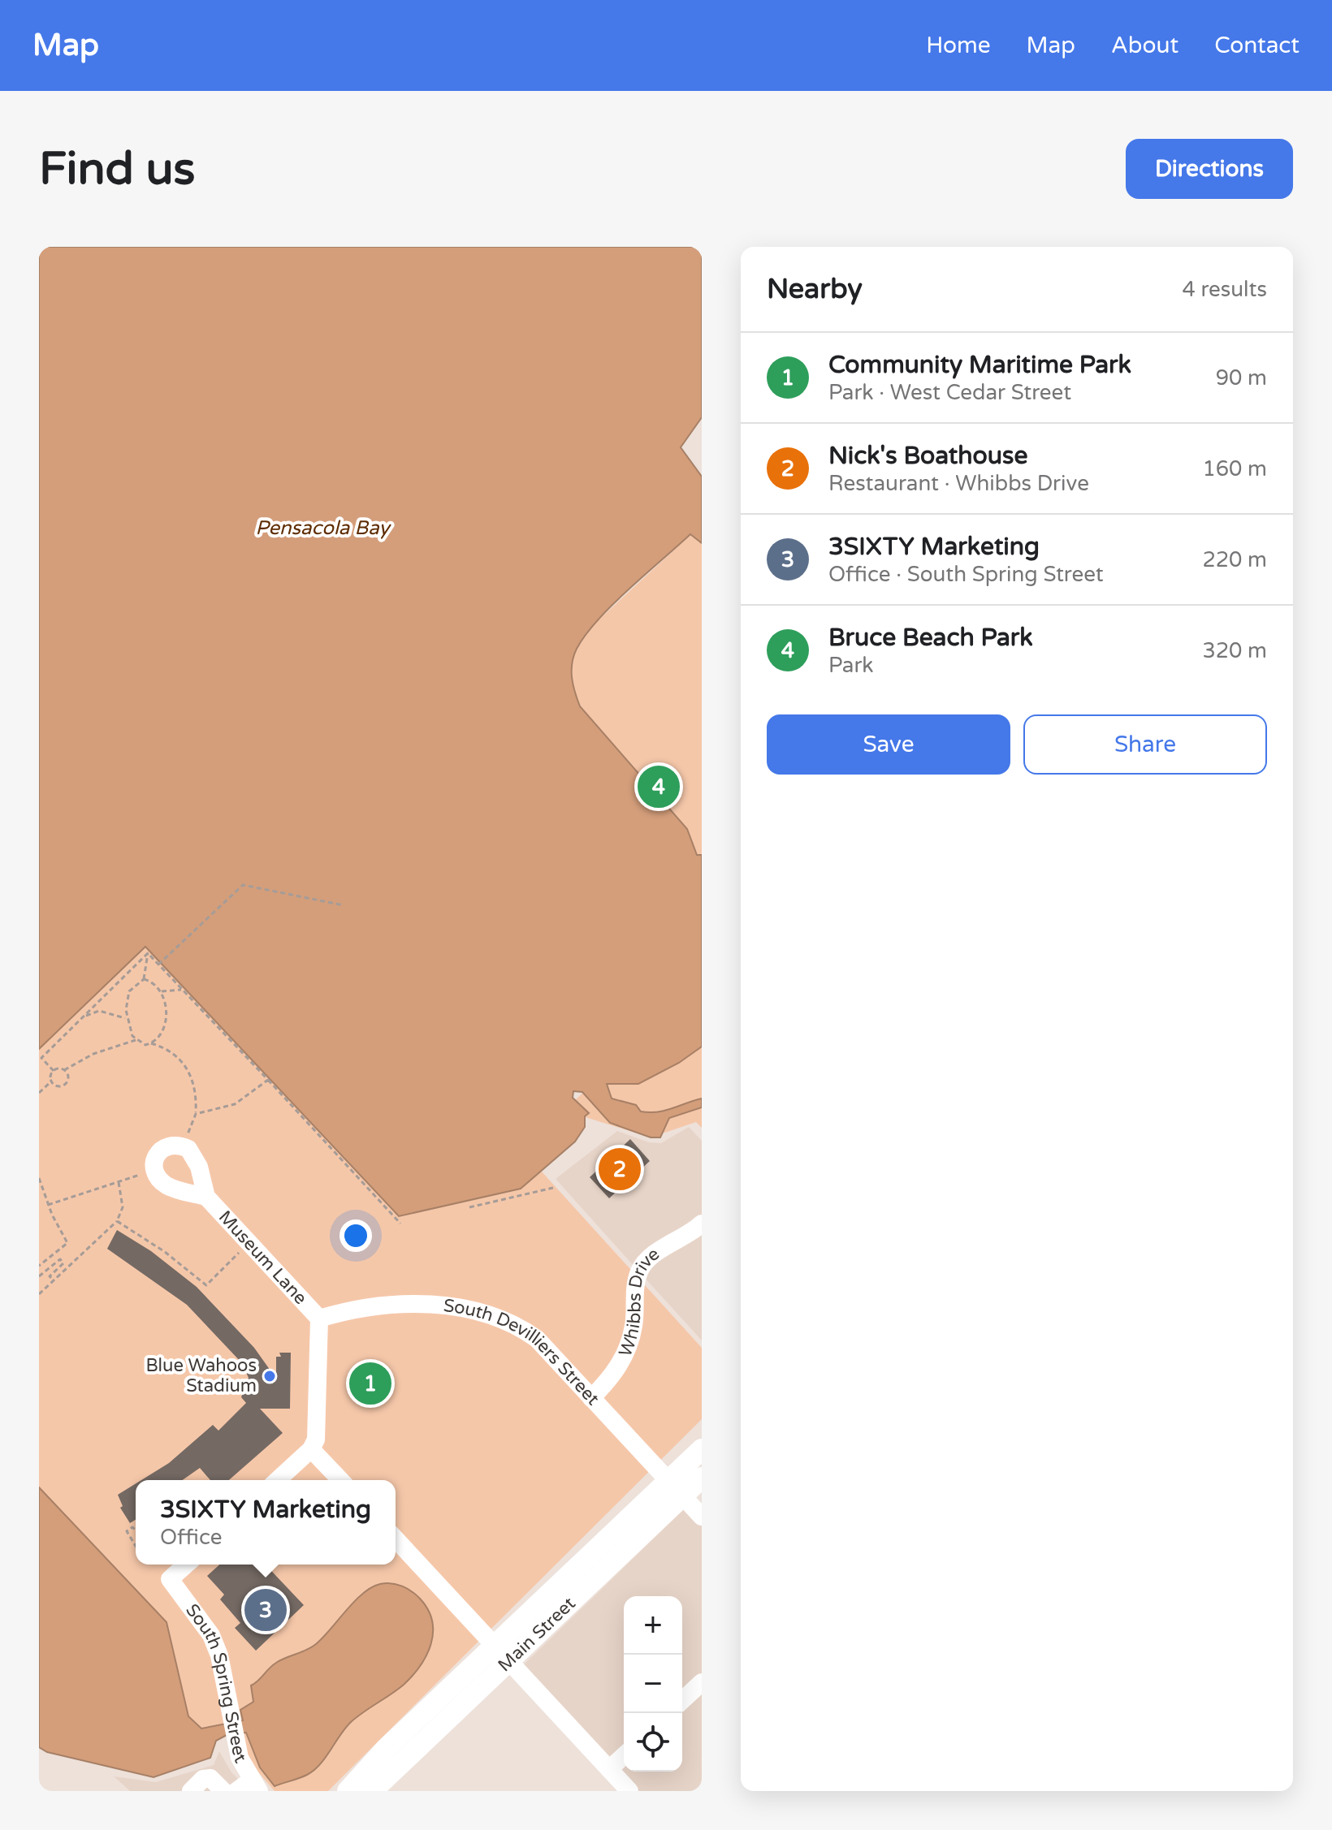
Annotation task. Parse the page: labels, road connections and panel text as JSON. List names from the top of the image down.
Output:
{
  "streets": {
    "main road": ["Main Street"],
    "street": [
      "Museum Lane",
      "Whibbs Drive",
      "South Devilliers Street",
      "South Spring Street"
    ]
  },
  "crossings": [
    ["Museum Lane", "South Devilliers Street"],
    ["Whibbs Drive", "South Devilliers Street"],
    ["South Devilliers Street", "Main Street"]
  ],
  "water": ["Pensacola Bay"],
  "places": ["Blue Wahoos Stadium"],
  "page": {
    "header": "Map",
    "nav": [
      "Home",
      "Map",
      "About",
      "Contact"
    ],
    "buttons": [
      "Directions",
      ["Save", "Share"]
    ],
    "title": "Find us",
    "heading": ["Nearby", "4 results"],
    "list": [
      {
        "mark": "1",
        "name": "Community Maritime Park",
        "note": "Park · West Cedar Street",
        "value": "90 m"
      },
      {
        "mark": "2",
        "name": "Nick's Boathouse",
        "note": "Restaurant · Whibbs Drive",
        "value": "160 m"
      },
      {
        "mark": "3",
        "name": "3SIXTY Marketing",
        "note": "Office · South Spring Street",
        "value": "220 m"
      },
      {
        "mark": "4",
        "name": "Bruce Beach Park",
        "note": "Park",
        "value": "320 m"
      }
    ],
    "pins": [
      "4",
      "2",
      "1",
      "3"
    ],
    "popup": ["3SIXTY Marketing", "Office"],
    "map_buttons": ["+", "−"]
  }
}
